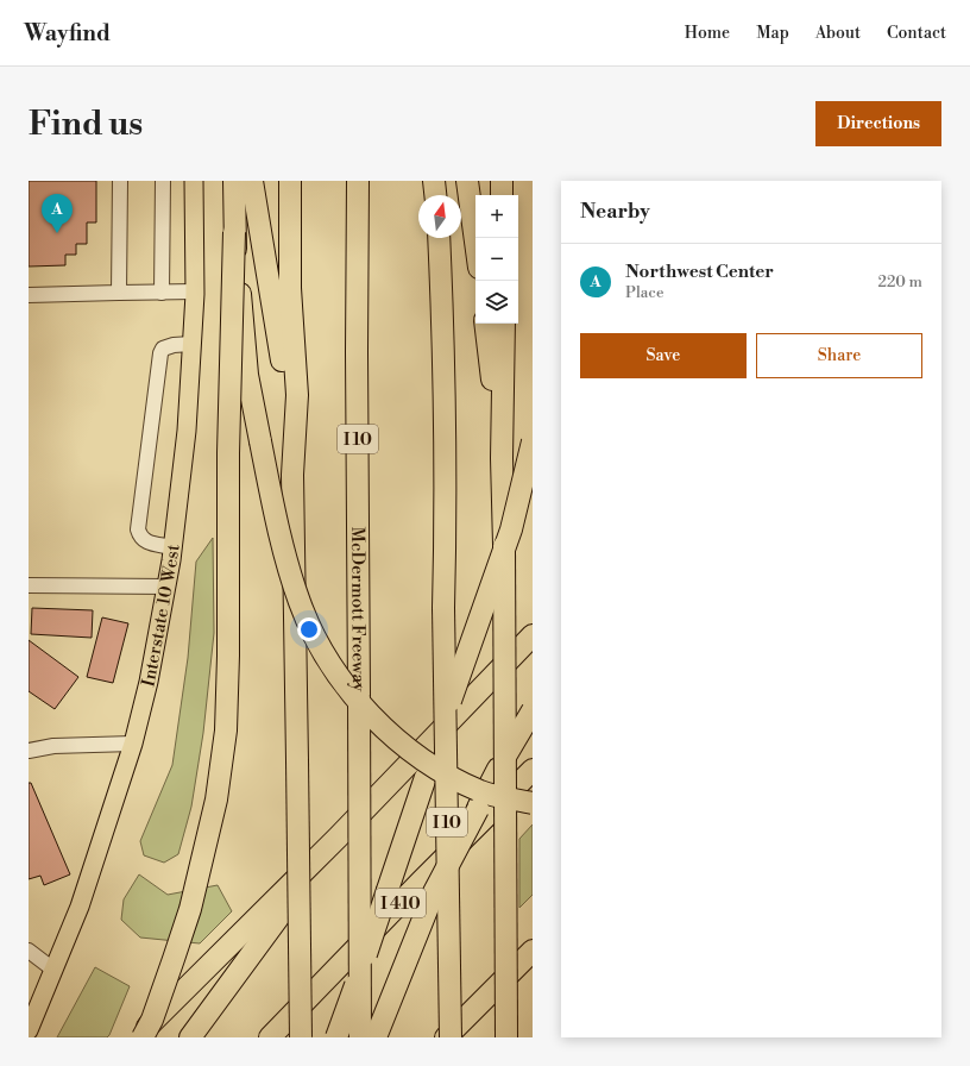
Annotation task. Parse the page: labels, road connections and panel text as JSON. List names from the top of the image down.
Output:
{
  "streets": {
    "highway": ["I 10", "McDermott Freeway", "I 410"],
    "main road": ["Interstate 10 West"]
  },
  "north": "top",
  "page": {
    "header": "Wayfind",
    "nav": [
      "Home",
      "Map",
      "About",
      "Contact"
    ],
    "buttons": [
      "Directions",
      ["Save", "Share"]
    ],
    "title": "Find us",
    "heading": "Nearby",
    "pins": "A",
    "map_buttons": ["+", "−"],
    "list": [
      {
        "mark": "A",
        "name": "Northwest Center",
        "note": "Place",
        "value": "220 m"
      }
    ]
  }
}
